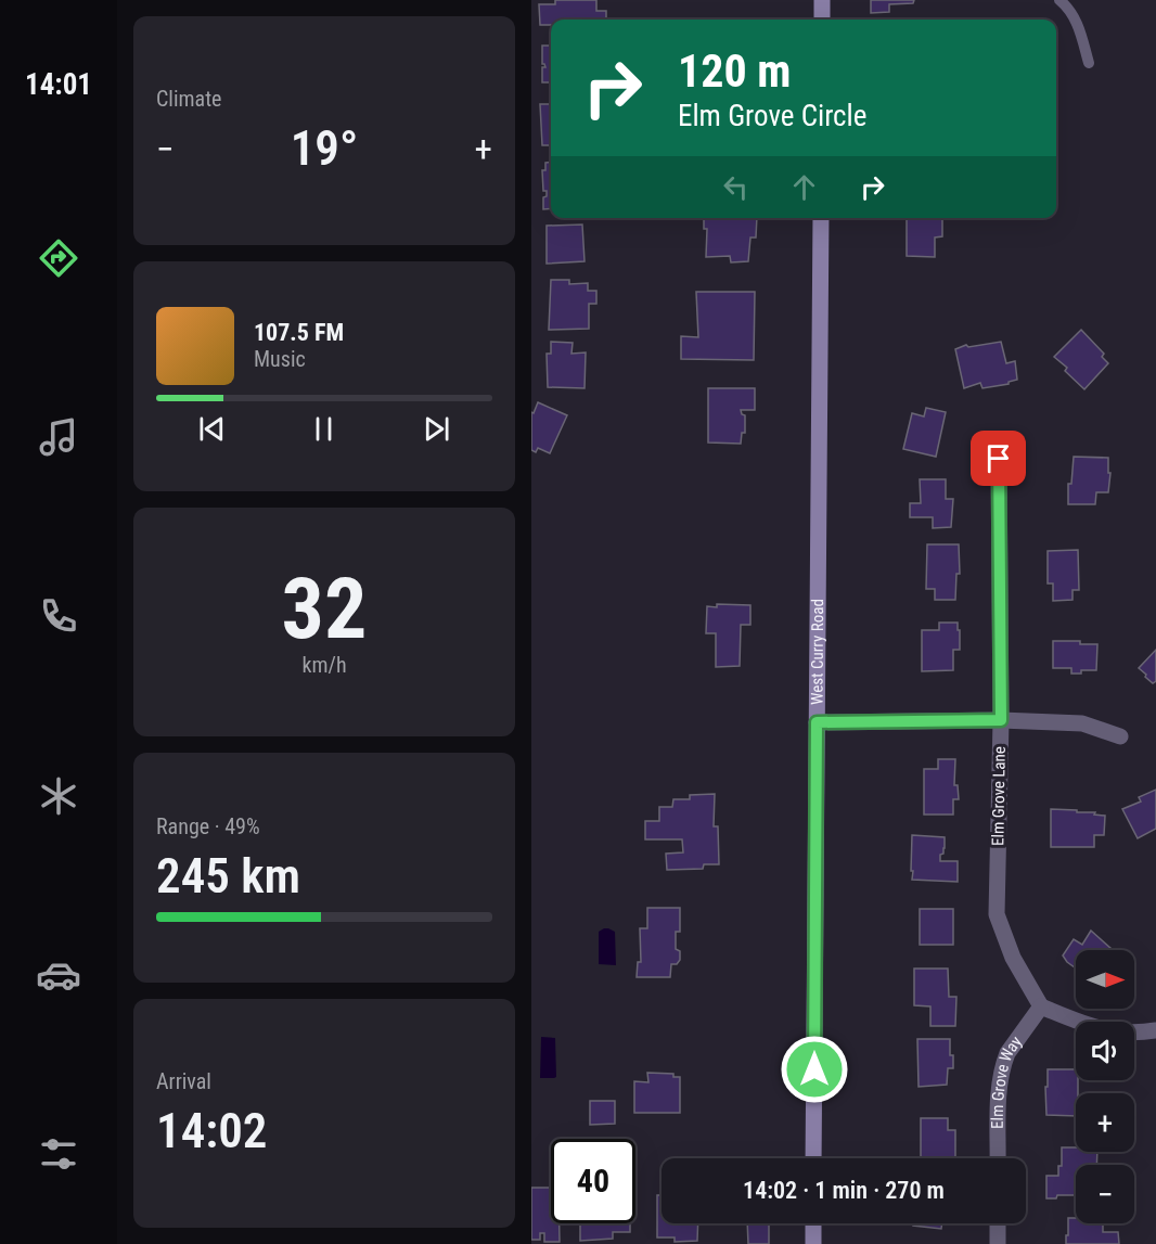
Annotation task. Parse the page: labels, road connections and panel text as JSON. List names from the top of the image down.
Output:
{
  "streets": {
    "street": ["West Curry Road", "Elm Grove Lane", "Elm Grove Way"]
  },
  "crossings": [
    ["Elm Grove Lane", "Elm Grove Way"]
  ],
  "north": "right",
  "page": {
    "tabs": "14:01",
    "tile": [
      "Climate",
      ["32", "km/h"],
      ["Range · 49%", "245 km"],
      ["Arrival", "14:02"]
    ],
    "turn": ["120 m", "Elm Grove Circle"],
    "heat": ["−", "19°", "+"],
    "song": ["107.5 FM", "Music"],
    "map_buttons": ["+", "−"],
    "limit": "40",
    "trip": "14:02 · 1 min · 270 m"
  }
}
